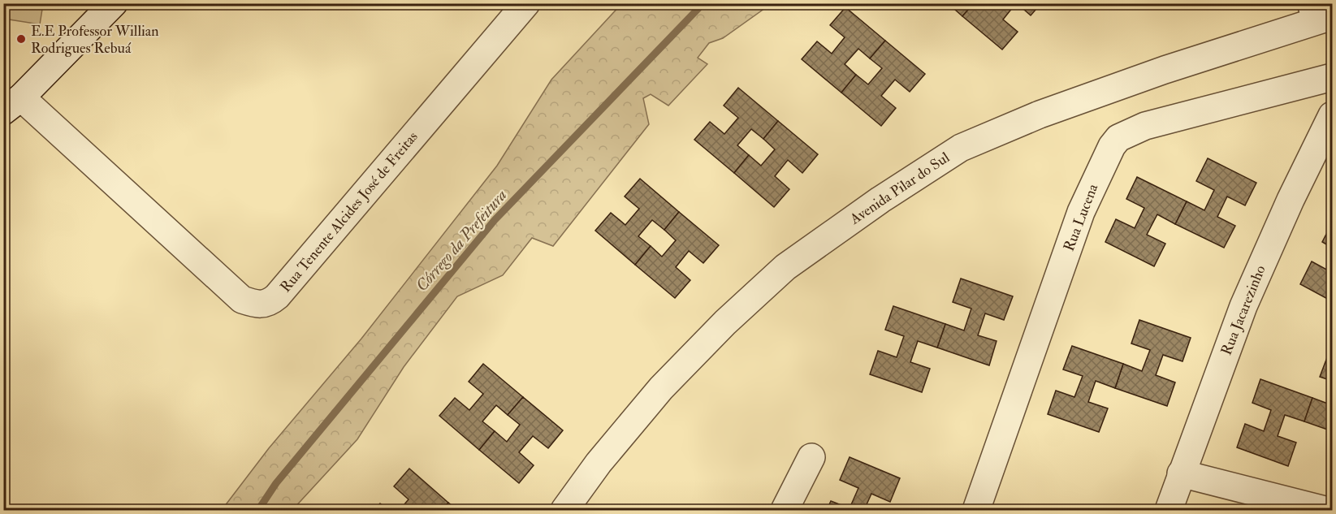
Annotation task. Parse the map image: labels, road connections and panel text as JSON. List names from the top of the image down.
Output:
{
  "streets": {
    "street": [
      "Avenida Pilar do Sul",
      "Rua Tenente Alcides José de Freitas",
      "Rua Lucena",
      "Rua Jacarezinho"
    ]
  },
  "water": ["Córrego da Prefeitura"],
  "places": ["E.E Professor Willian Rodrigues Rebuá"]
}
